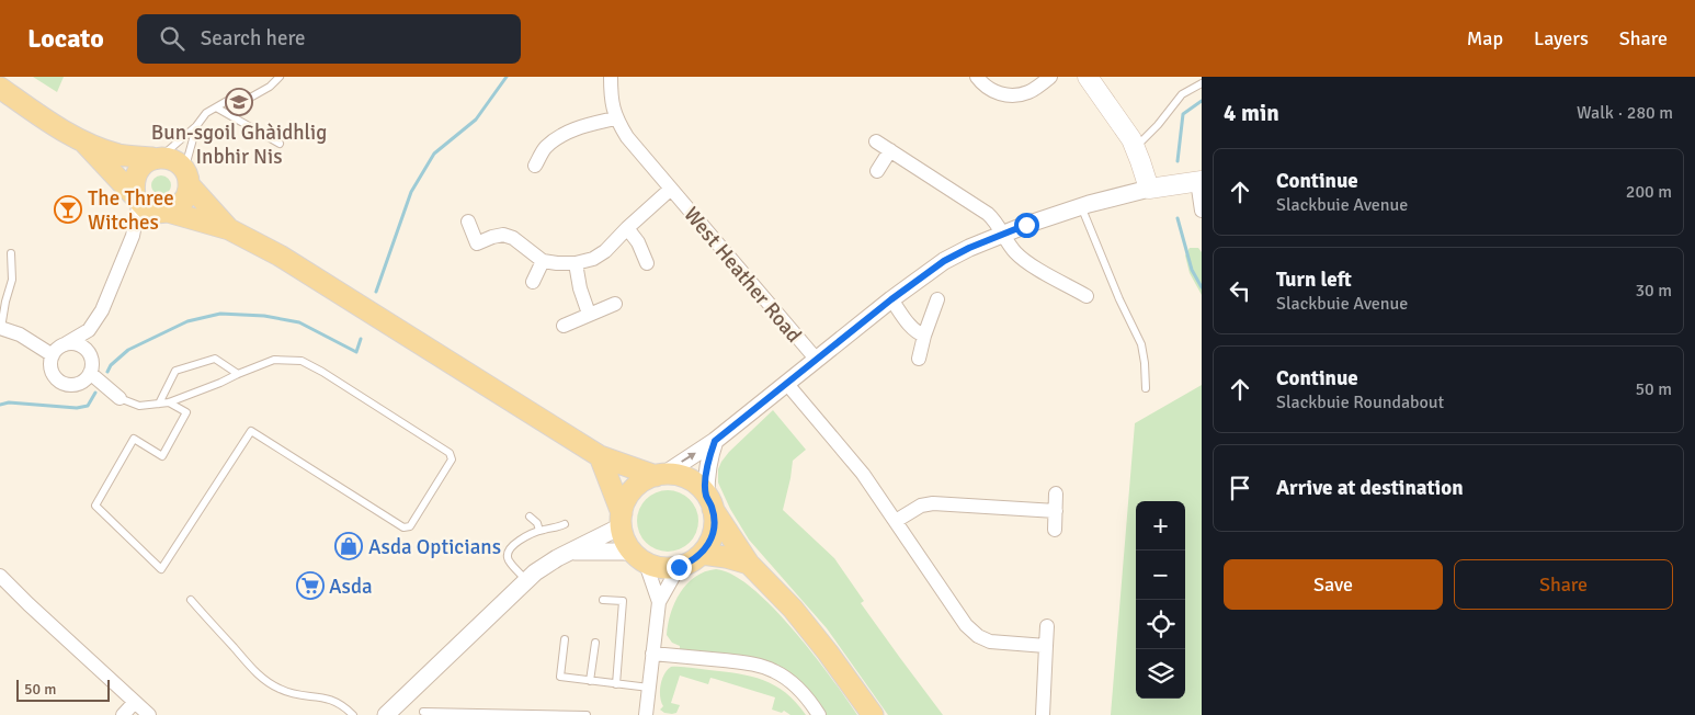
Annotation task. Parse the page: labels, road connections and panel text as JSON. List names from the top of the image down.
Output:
{
  "streets": {
    "street": ["West Heather Road"]
  },
  "places": {
    "school or university": ["Bun-sgoil Ghàidhlig Inbhir Nis"],
    "bar": ["The Three Witches"],
    "shop": ["Asda Opticians"],
    "supermarket": ["Asda"]
  },
  "scale_bar": "50 m",
  "page": {
    "header": "Locato",
    "search": "Search here",
    "nav": ["Map", "Layers", "Share"],
    "heading": ["4 min", "Walk · 280 m"],
    "list": [
      ["Continue", "Slackbuie Avenue", "200 m"],
      ["Turn left", "Slackbuie Avenue", "30 m"],
      ["Continue", "Slackbuie Roundabout", "50 m"],
      "Arrive at destination"
    ],
    "map_buttons": ["+", "−"],
    "buttons": ["Save", "Share"],
    "scale": "50 m"
  }
}
